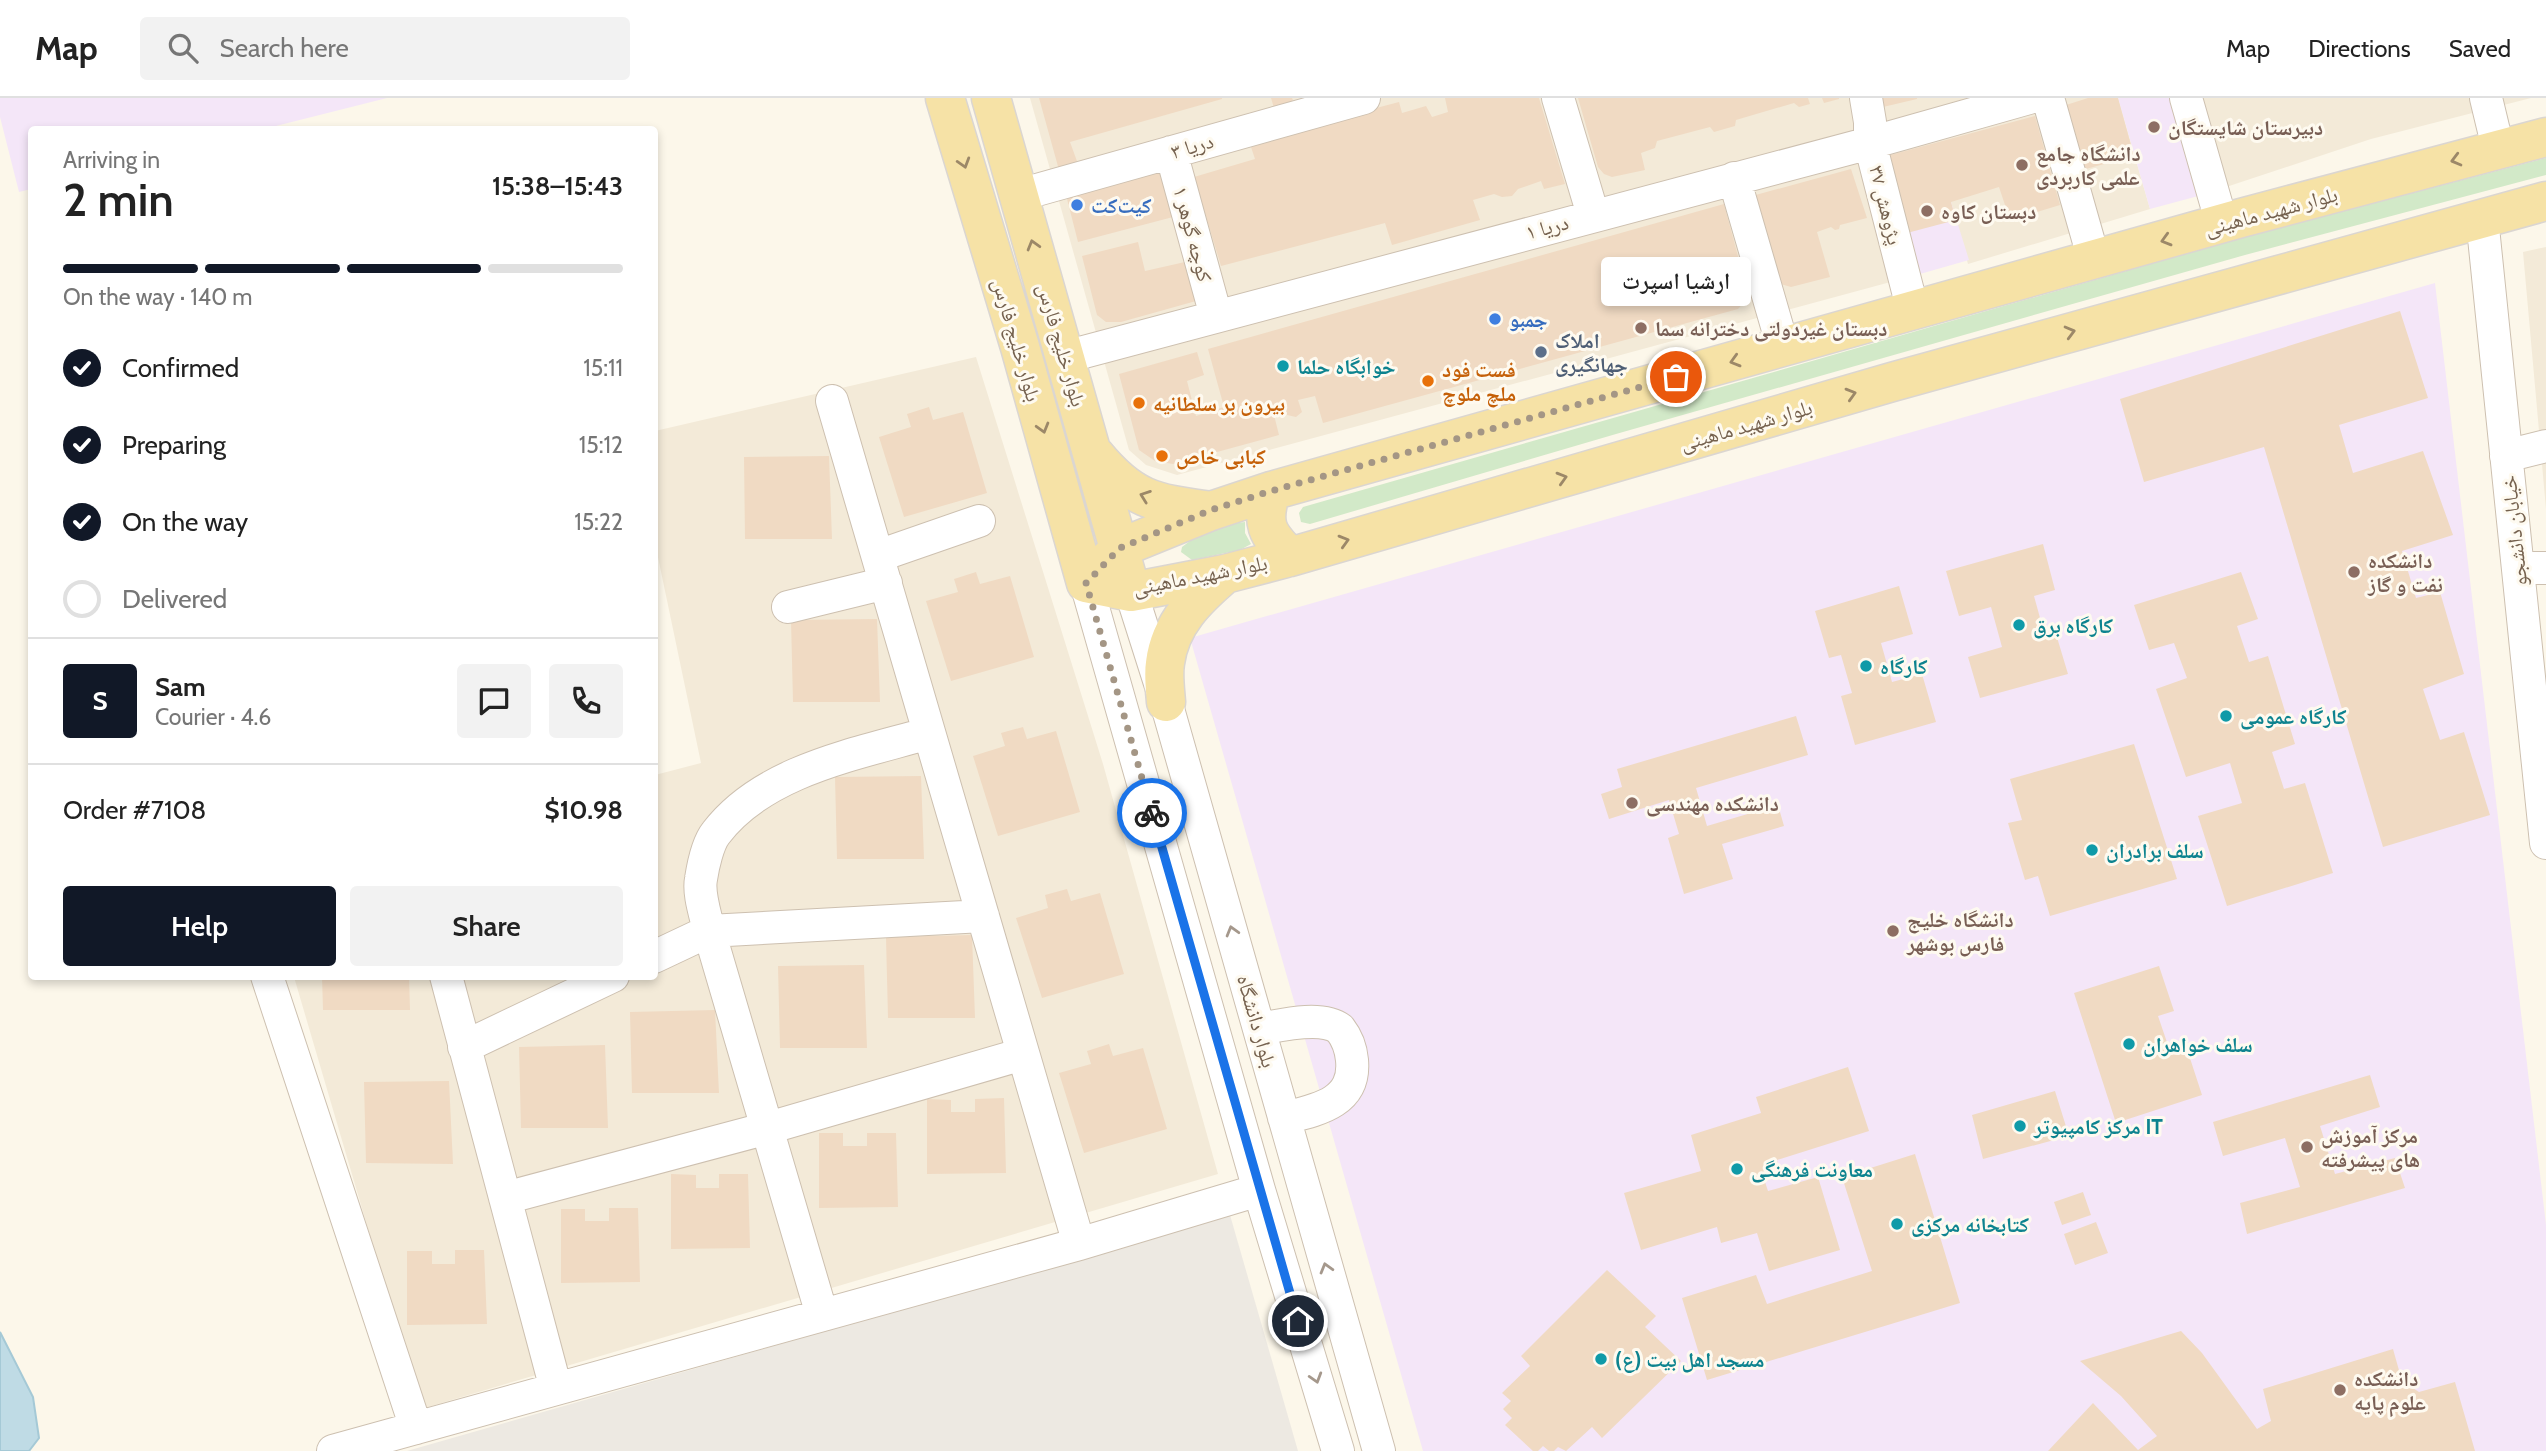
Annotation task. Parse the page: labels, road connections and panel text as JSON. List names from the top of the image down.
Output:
{
  "streets": {
    "main road": ["بلوار شهید ماهینی", "بلوار خلیج ‌فارس", "بلوار خلیج‌ فارس"],
    "street": [
      "دریا ۳",
      "پژوهش ۳۷",
      "دریا ۱",
      "کوچه گوهر ۱",
      "خیابان دانشجو",
      "بلوار دانشگاه"
    ]
  },
  "crossings": [
    ["دریا ۳", "کوچه گوهر ۱"],
    ["دریا ۳", "بلوار خلیج‌ فارس"],
    ["پژوهش ۳۷", "بلوار شهید ماهینی"],
    ["پژوهش ۳۷", "دریا ۱"],
    ["بلوار شهید ماهینی", "بلوار خلیج ‌فارس"],
    ["بلوار شهید ماهینی", "بلوار خلیج‌ فارس"],
    ["بلوار شهید ماهینی", "خیابان دانشجو"],
    ["بلوار شهید ماهینی", "بلوار دانشگاه"],
    ["دریا ۱", "کوچه گوهر ۱"],
    ["دریا ۱", "بلوار خلیج‌ فارس"],
    ["بلوار خلیج‌ فارس", "بلوار دانشگاه"]
  ],
  "one_way": ["بلوار خلیج ‌فارس"],
  "places": [
    "دبیرستان شایستگان",
    "دانشگاه جامع علمی کاربردی",
    "کیت‌کت",
    "دبستان کاوه",
    "جمبو",
    "دبستان غیردولتی دخترانه سما",
    "املاک جهانگیری",
    "خوابگاه حلما",
    "ارشیا اسپرت",
    "فست فود ملچ ملوچ",
    "بیرون بر سلطانیه",
    "کبابی خاص",
    "دانشکده نفت و گاز",
    "کارگاه برق",
    "کارگاه",
    "کارگاه عمومی",
    "دانشکده مهندسی",
    "سلف برادران",
    "دانشگاه خلیج فارس بوشهر",
    "سلف خواهران",
    "مرکز کامپیوتر IT",
    "مرکز آموزش های پیشرفته",
    "معاونت فرهنگی",
    "کتابخانه مرکزی",
    "مسجد اهل بیت (ع)",
    "دانشکده علوم پایه"
  ],
  "page": {
    "header": "Map",
    "search": "Search here",
    "nav": ["Map", "Directions", "Saved"],
    "heading": ["2 min", "Arriving in", "15:38–15:43"],
    "panel": [
      "Sam",
      "Courier · 4.6",
      "Order #7108",
      "$10.98"
    ],
    "bar": "On the way · 140 m",
    "bubble": "ارشیا اسپرت",
    "list": [
      ["Confirmed", "15:11"],
      ["Preparing", "15:12"],
      ["On the way", "15:22"],
      "Delivered"
    ],
    "round": "S",
    "buttons": ["Help", "Share"]
  }
}
